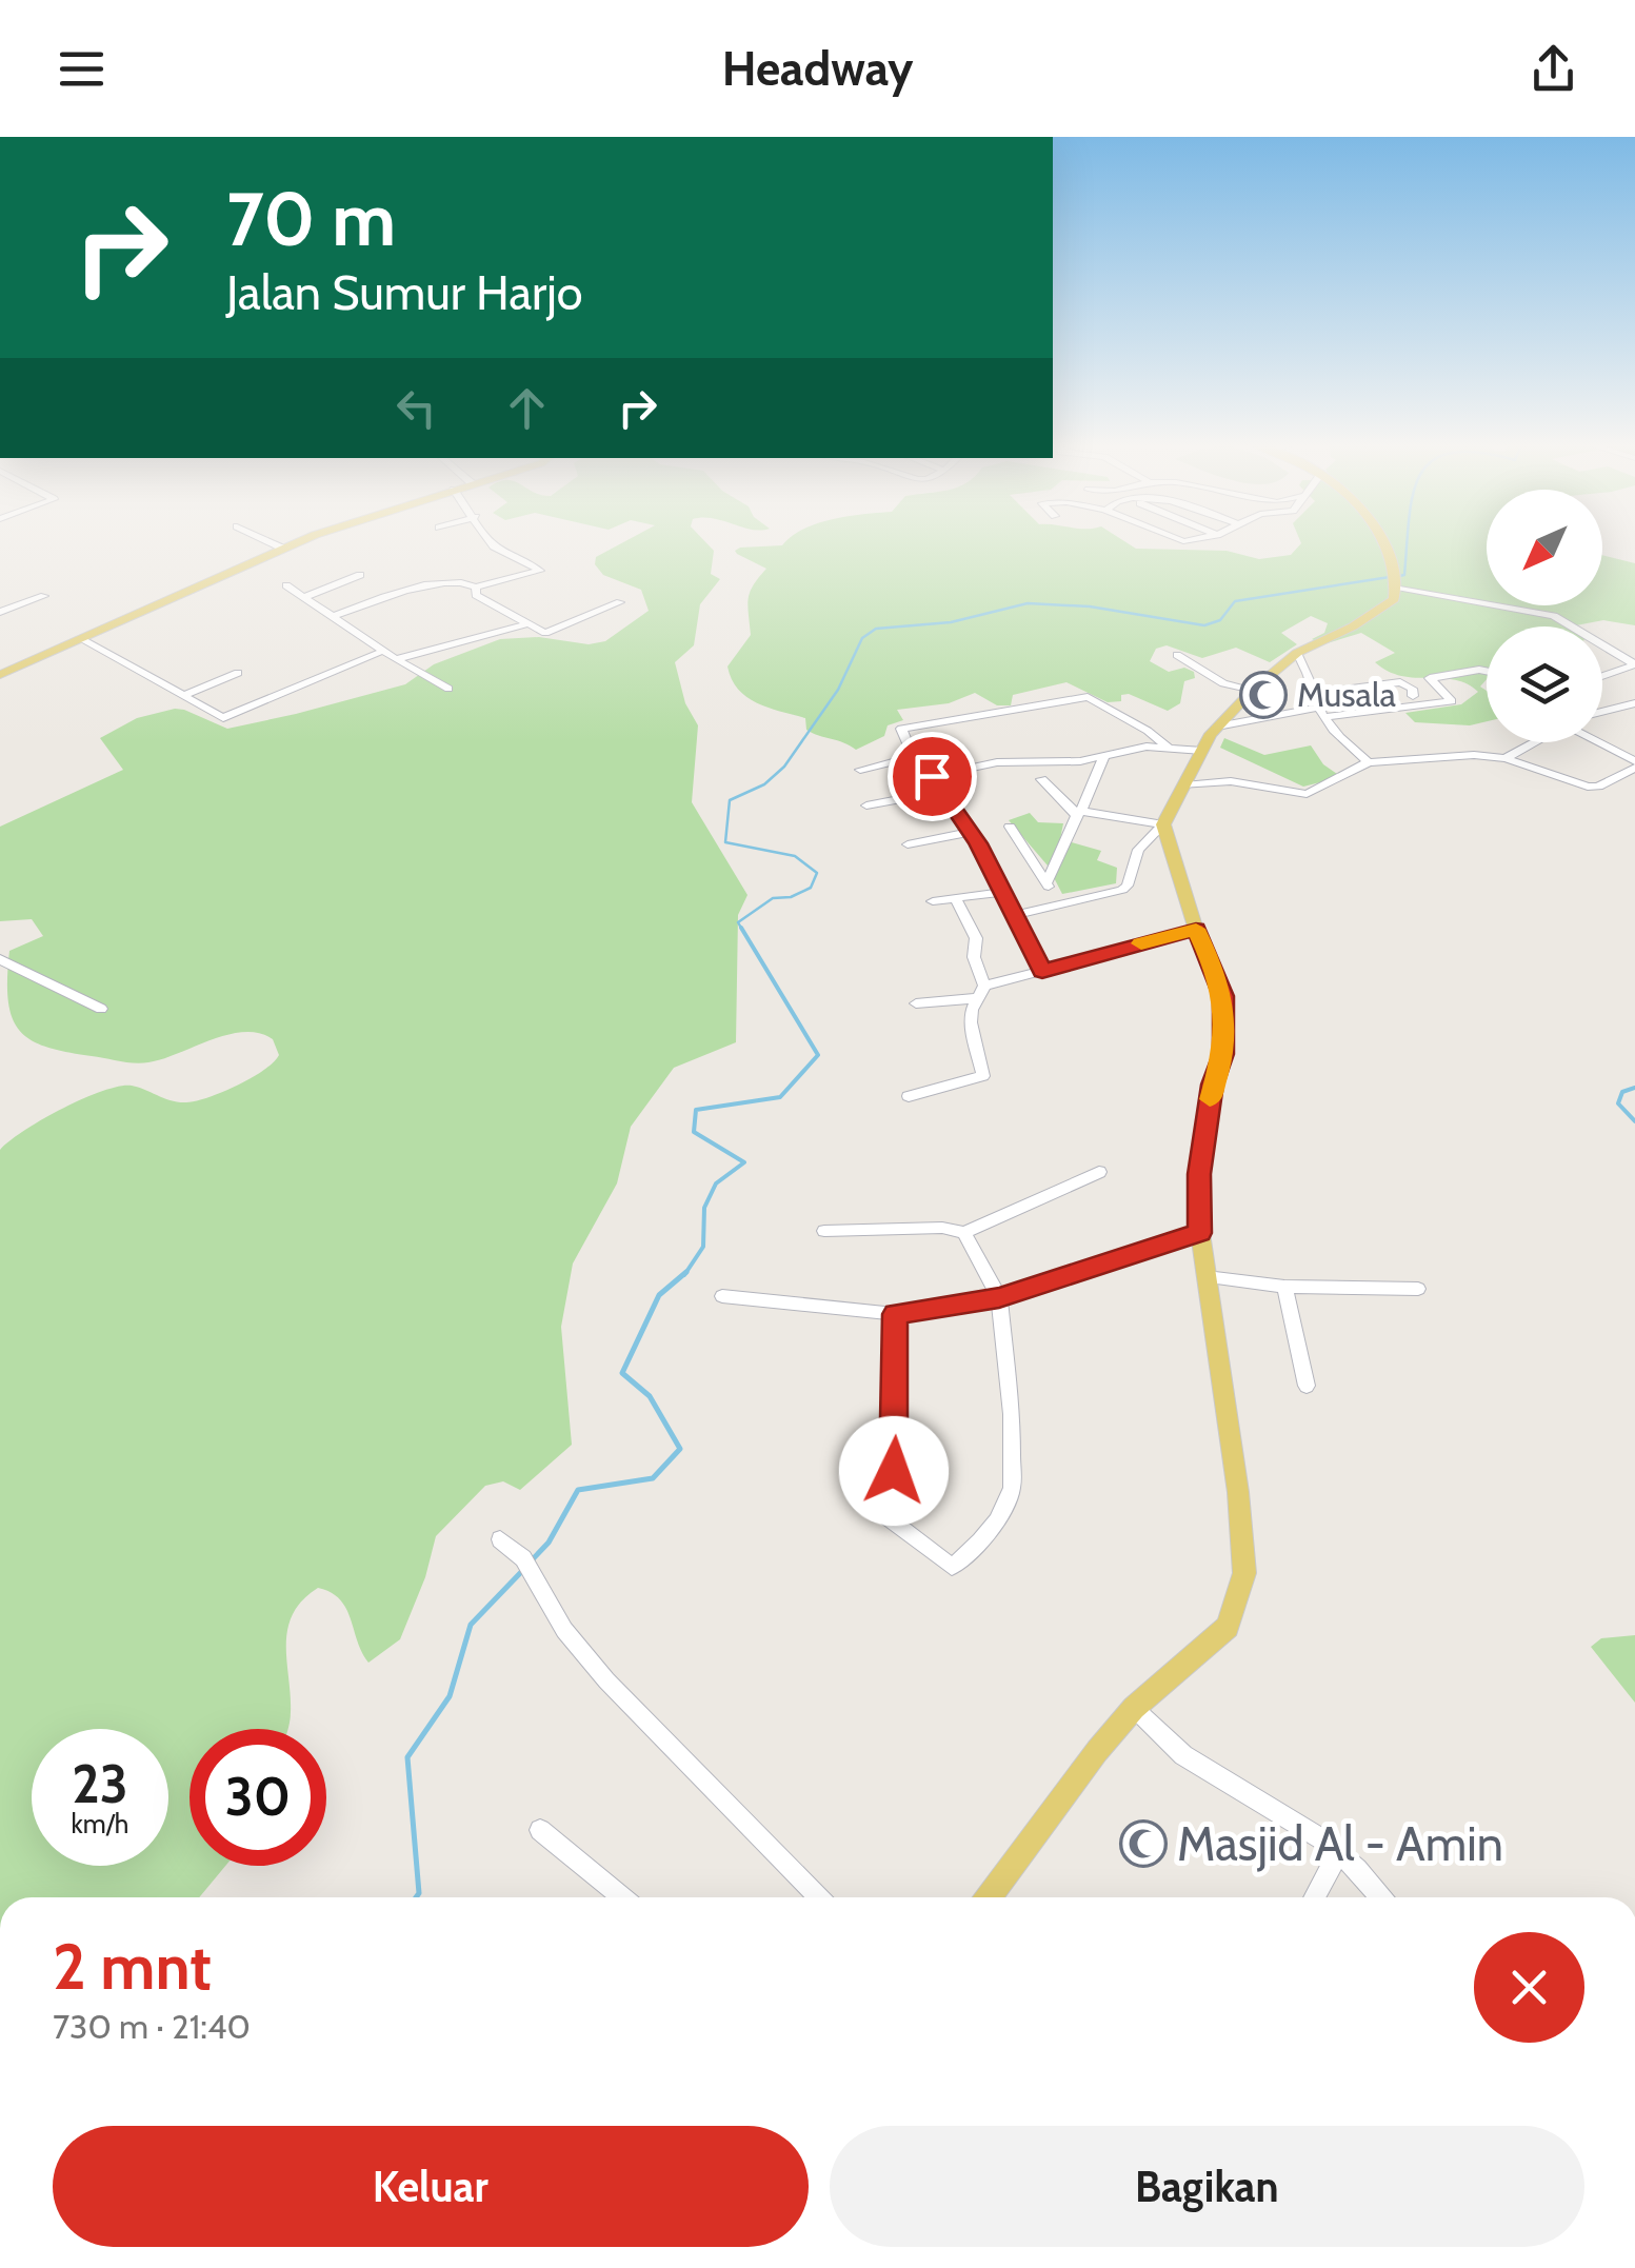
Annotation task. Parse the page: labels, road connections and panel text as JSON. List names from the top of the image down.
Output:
{
  "places": {
    "mosque": ["Musala", "Masjid Al - Amin"]
  },
  "north": "bottom left",
  "page": {
    "header": "Headway",
    "turn": ["70 m", "Jalan Sumur Harjo"],
    "speed": "23 km/h",
    "limit": "30",
    "heading": ["2 mnt", "730 m · 21:40"],
    "buttons": ["Keluar", "Bagikan"]
  }
}
